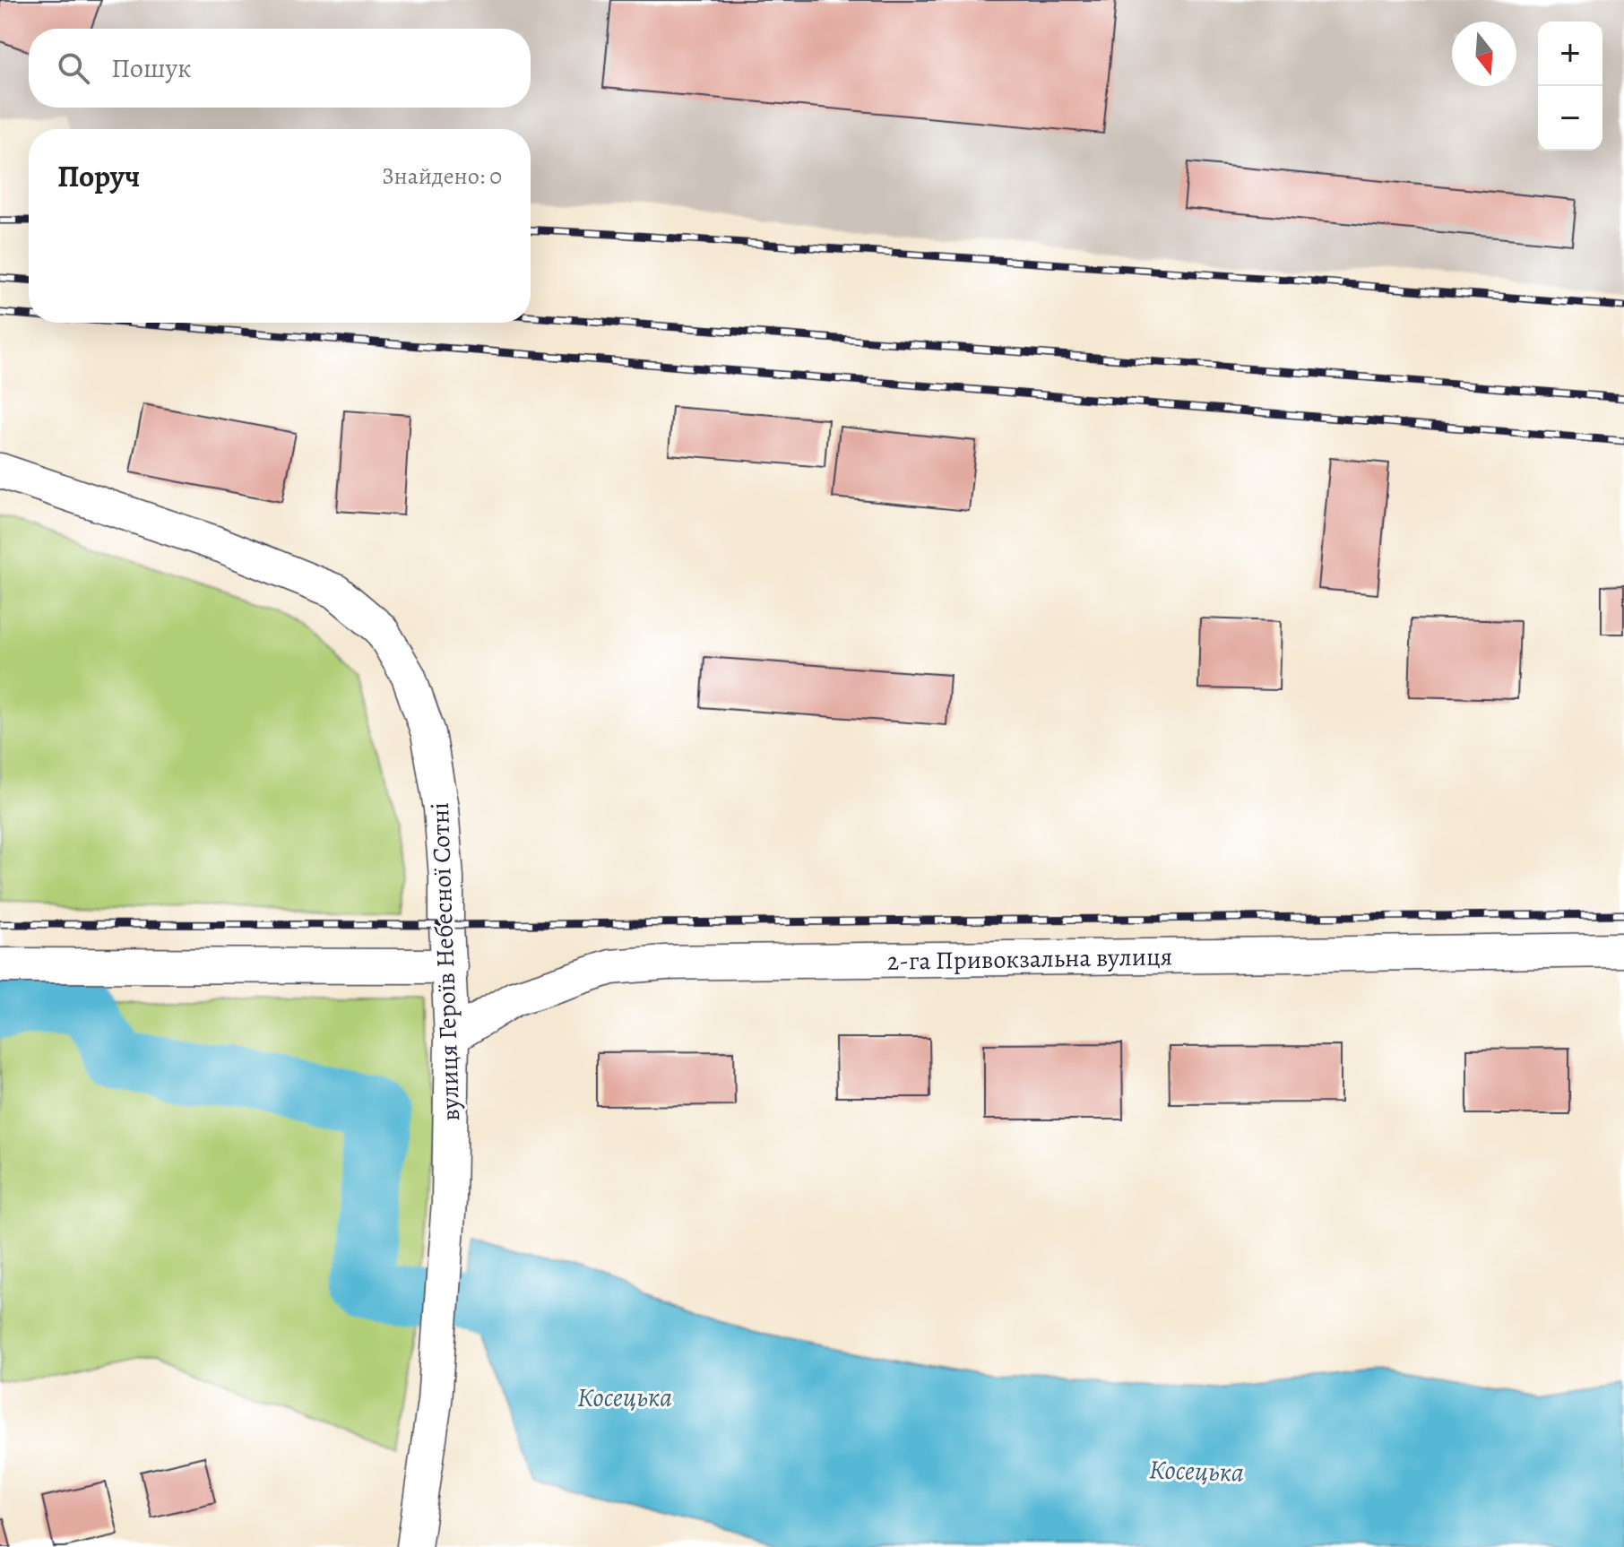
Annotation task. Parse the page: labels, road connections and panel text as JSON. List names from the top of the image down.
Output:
{
  "streets": {
    "street": ["2-га Привокзальна вулиця", "вулиця Героїв Небесної Сотні"]
  },
  "crossings": [
    ["2-га Привокзальна вулиця", "вулиця Героїв Небесної Сотні"]
  ],
  "water": ["Косецька"],
  "north": "bottom",
  "page": {
    "map_buttons": ["+", "−"],
    "search": "Пошук",
    "heading": ["Поруч", "Знайдено: 0"]
  }
}
